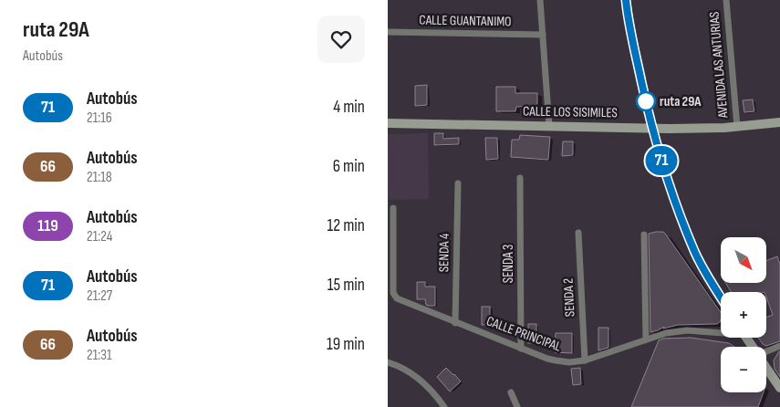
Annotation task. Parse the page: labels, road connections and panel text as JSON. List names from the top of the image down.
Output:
{
  "streets": {
    "main road": ["CALLE LOS SISIMILES"],
    "street": [
      "CALLE GUANTANIMO",
      "AVENIDA LAS ANTURIAS",
      "SENDA 4",
      "SENDA 3",
      "SENDA 2",
      "CALLE PRINCIPAL"
    ]
  },
  "crossings": [
    ["AVENIDA LAS ANTURIAS", "CALLE LOS SISIMILES"],
    ["SENDA 4", "CALLE PRINCIPAL"],
    ["SENDA 3", "CALLE PRINCIPAL"],
    ["SENDA 2", "CALLE PRINCIPAL"]
  ],
  "places": ["ruta 29A"],
  "lines": ["bus line 71"],
  "north": "bottom right",
  "page": {
    "heading": ["ruta 29A", "Autobús"],
    "on_map": "71",
    "list": [
      {
        "mark": "71",
        "name": "Autobús",
        "note": "21:16",
        "value": "4 min"
      },
      {
        "mark": "66",
        "name": "Autobús",
        "note": "21:18",
        "value": "6 min"
      },
      {
        "mark": "119",
        "name": "Autobús",
        "note": "21:24",
        "value": "12 min"
      },
      {
        "mark": "71",
        "name": "Autobús",
        "note": "21:27",
        "value": "15 min"
      },
      {
        "mark": "66",
        "name": "Autobús",
        "note": "21:31",
        "value": "19 min"
      }
    ],
    "map_buttons": ["+", "−"]
  }
}
